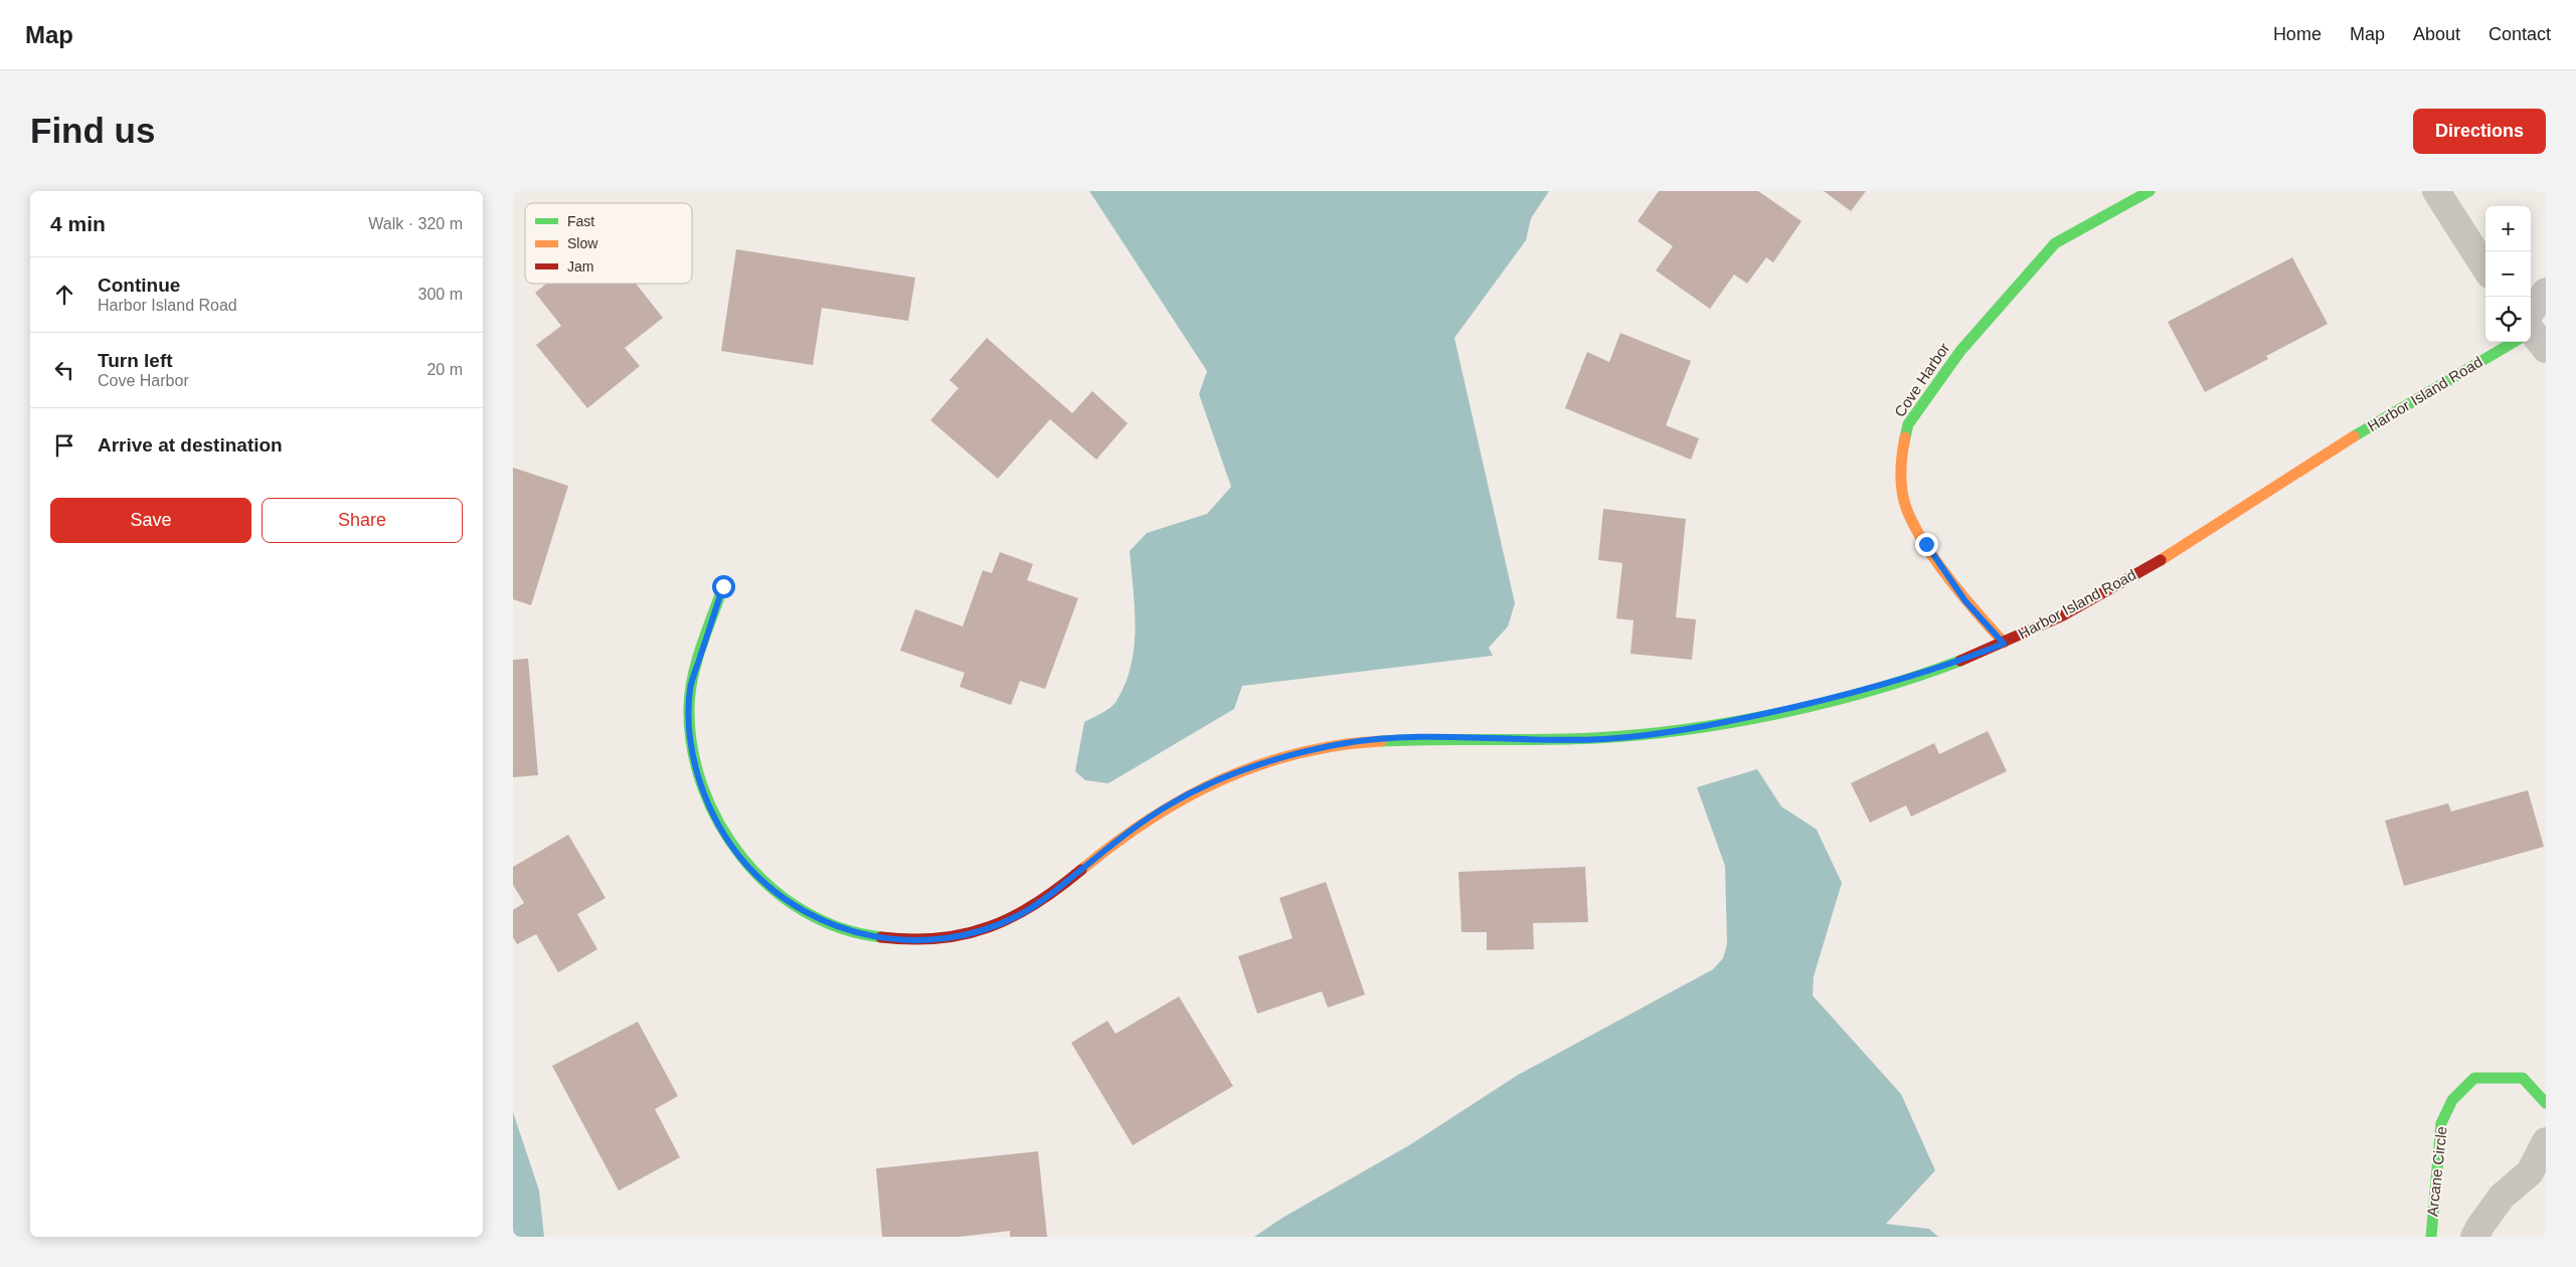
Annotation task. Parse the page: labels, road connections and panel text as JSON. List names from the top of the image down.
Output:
{
  "streets": {
    "street": ["Cove Harbor", "Harbor Island Road", "Arcane Circle"]
  },
  "crossings": [
    ["Cove Harbor", "Harbor Island Road"]
  ],
  "legend": ["Fast", "Slow", "Jam"],
  "page": {
    "header": "Map",
    "nav": [
      "Home",
      "Map",
      "About",
      "Contact"
    ],
    "buttons": [
      "Directions",
      ["Save", "Share"]
    ],
    "title": "Find us",
    "heading": ["4 min", "Walk · 320 m"],
    "map_buttons": ["+", "−"],
    "list": [
      ["Continue", "Harbor Island Road", "300 m"],
      ["Turn left", "Cove Harbor", "20 m"],
      "Arrive at destination"
    ]
  }
}
